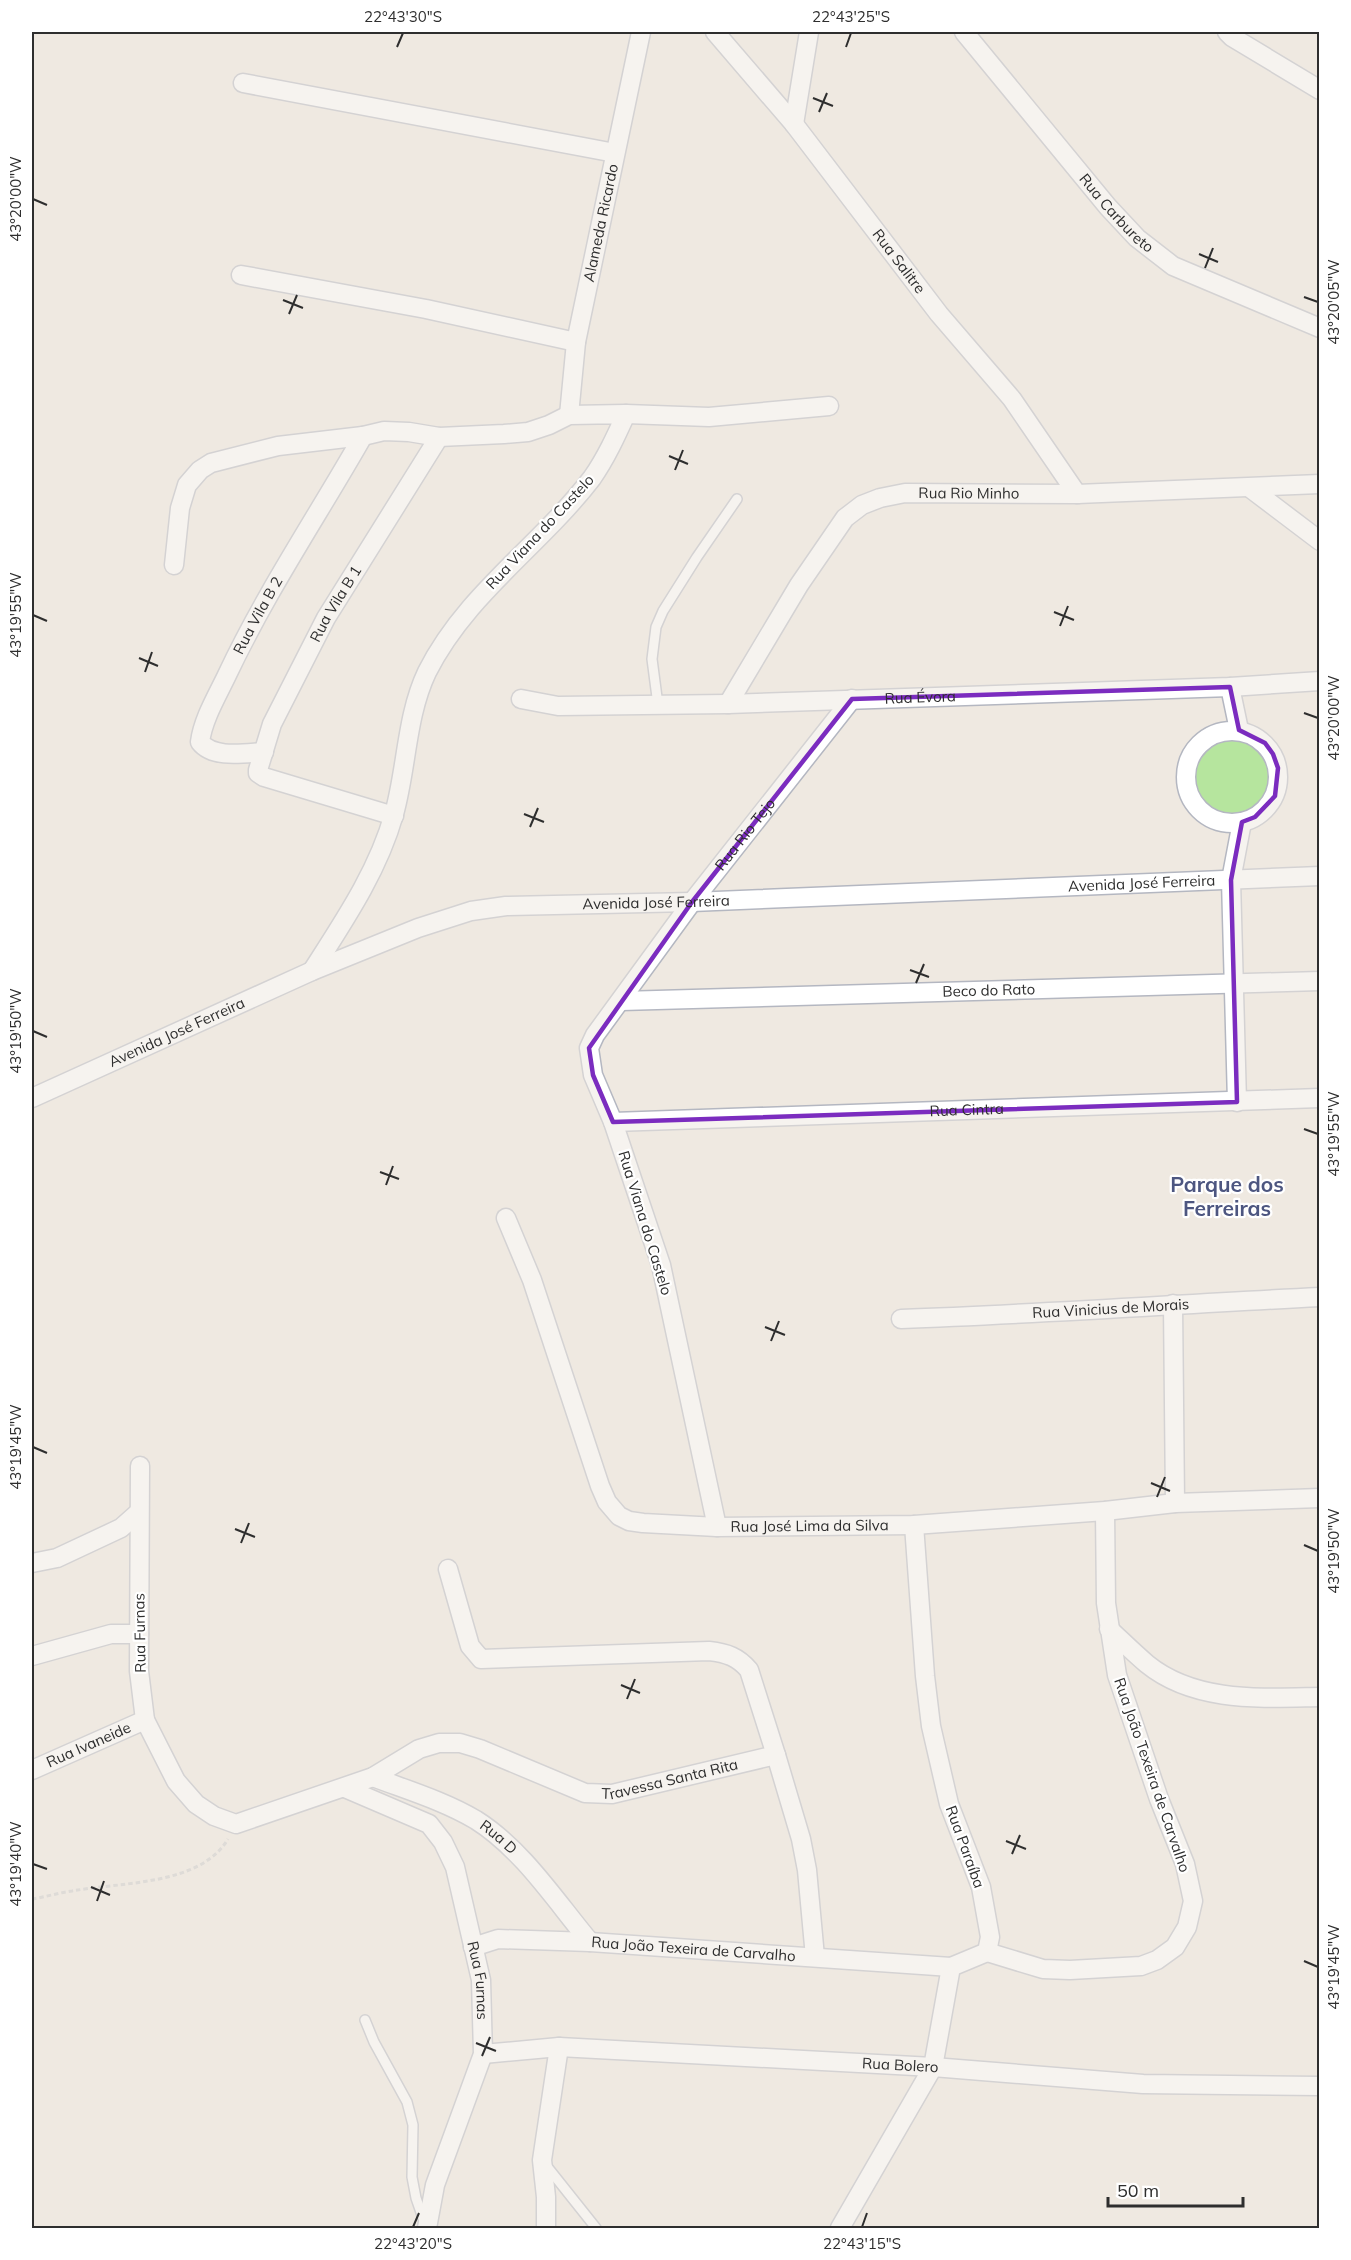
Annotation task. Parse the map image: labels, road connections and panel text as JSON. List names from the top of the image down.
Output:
{
  "streets": {
    "street": [
      "Rua Carbureto",
      "Alameda Ricardo",
      "Rua Salitre",
      "Rua Rio Minho",
      "Rua Viana do Castelo",
      "Rua Vila B 1",
      "Rua Vila B 2",
      "Rua Évora",
      "Rua Rio Tejo",
      "Avenida José Ferreira",
      "Beco do Rato",
      "Rua Cintra",
      "Rua Vinicius de Morais",
      "Rua José Lima da Silva",
      "Rua Furnas",
      "Rua Ivaneide",
      "Rua João Texeira de Carvalho",
      "Travessa Santa Rita",
      "Rua D",
      "Rua Paraíba",
      "Rua Bolero"
    ]
  },
  "crossings": [
    ["Rua Salitre", "Rua Rio Minho"],
    ["Rua Rio Minho", "Rua Évora"],
    ["Rua Viana do Castelo", "Rua Vila B 1"],
    ["Rua Viana do Castelo", "Rua Rio Tejo"],
    ["Rua Viana do Castelo", "Avenida José Ferreira"],
    ["Rua Viana do Castelo", "Beco do Rato"],
    ["Rua Viana do Castelo", "Rua Cintra"],
    ["Rua Viana do Castelo", "Rua José Lima da Silva"],
    ["Rua Vila B 1", "Rua Vila B 2"],
    ["Rua Évora", "Rua Rio Tejo"],
    ["Rua Rio Tejo", "Avenida José Ferreira"],
    ["Rua Rio Tejo", "Beco do Rato"],
    ["Rua José Lima da Silva", "Rua João Texeira de Carvalho"],
    ["Rua José Lima da Silva", "Rua Paraíba"],
    ["Rua Furnas", "Rua Ivaneide"],
    ["Rua Furnas", "Rua João Texeira de Carvalho"],
    ["Rua Furnas", "Rua Bolero"],
    ["Rua João Texeira de Carvalho", "Rua D"],
    ["Rua João Texeira de Carvalho", "Rua Paraíba"],
    ["Travessa Santa Rita", "Rua D"]
  ],
  "districts": ["Parque dos Ferreiras"],
  "scale_bar": "50 m",
  "coordinates": [
    "22°43'30\"S",
    "22°43'25\"S",
    "43°20'00\"W",
    "43°20'05\"W",
    "43°19'55\"W",
    "43°19'50\"W",
    "43°19'45\"W",
    "43°19'40\"W",
    "22°43'20\"S",
    "22°43'15\"S"
  ]
}
